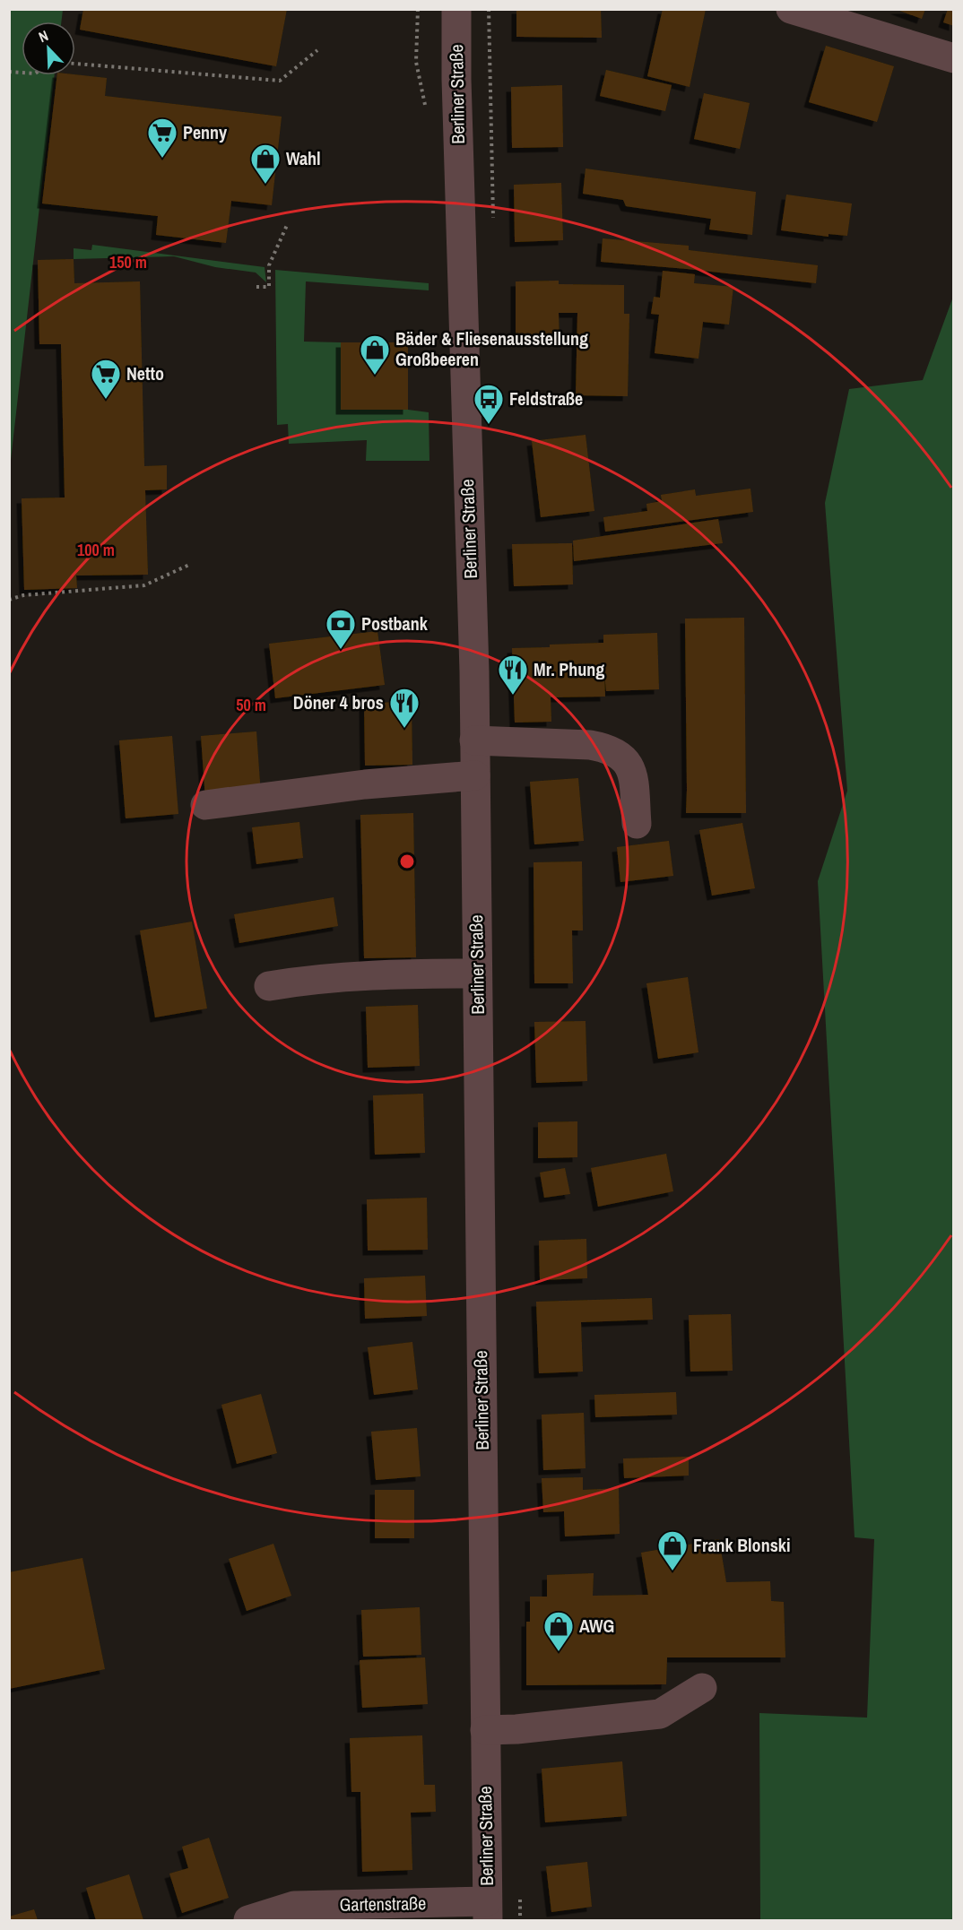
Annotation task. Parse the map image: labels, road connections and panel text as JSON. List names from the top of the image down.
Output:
{
  "streets": {
    "street": ["Berliner Straße", "Gartenstraße"]
  },
  "crossings": [
    ["Berliner Straße", "Gartenstraße"]
  ],
  "places": {
    "supermarket": ["Penny", "Netto"],
    "shop": [
      "Wahl",
      "Bäder & Fliesenausstellung Großbeeren",
      "Frank Blonski",
      "AWG"
    ],
    "bus stop": ["Feldstraße"],
    "bank": ["Postbank"],
    "restaurant": ["Mr. Phung", "Döner 4 bros"]
  },
  "north": "top left",
  "rings": ["150 m", "100 m", "50 m"]
}
